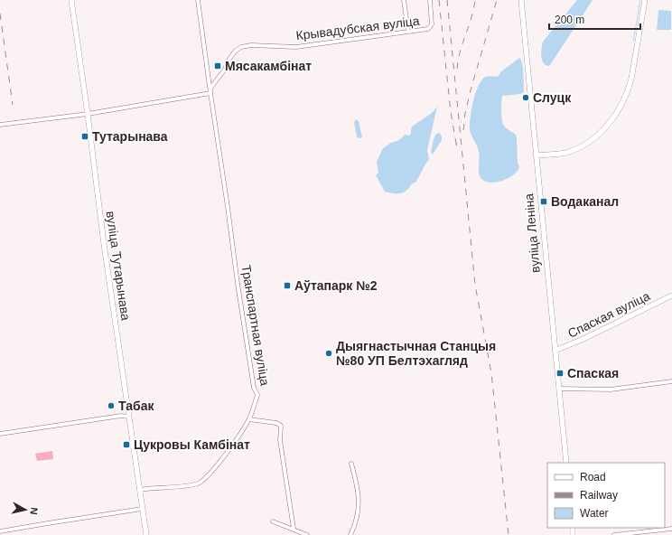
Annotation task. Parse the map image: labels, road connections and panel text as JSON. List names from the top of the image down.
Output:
{
  "streets": {
    "street": [
      "Крывадубская вуліца",
      "вуліца Леніна",
      "вуліца Тутарынава",
      "Спаская вуліца",
      "Транспартная вуліца"
    ]
  },
  "crossings": [
    ["Крывадубская вуліца", "Транспартная вуліца"],
    ["вуліца Леніна", "Спаская вуліца"],
    ["вуліца Тутарынава", "Транспартная вуліца"]
  ],
  "places": {
    "transit": [
      "Мясакамбінат",
      "Тутарынава",
      "Водаканал",
      "Аўтапарк №2",
      "Спаская",
      "Цукровы Камбінат"
    ],
    "other": ["Слуцк", "Дыягнастычная Станцыя №80 УП Белтэхагляд", "Табак"]
  },
  "legend": ["Road", "Railway", "Water"],
  "scale_bar": "200 m",
  "north": "right"
}
